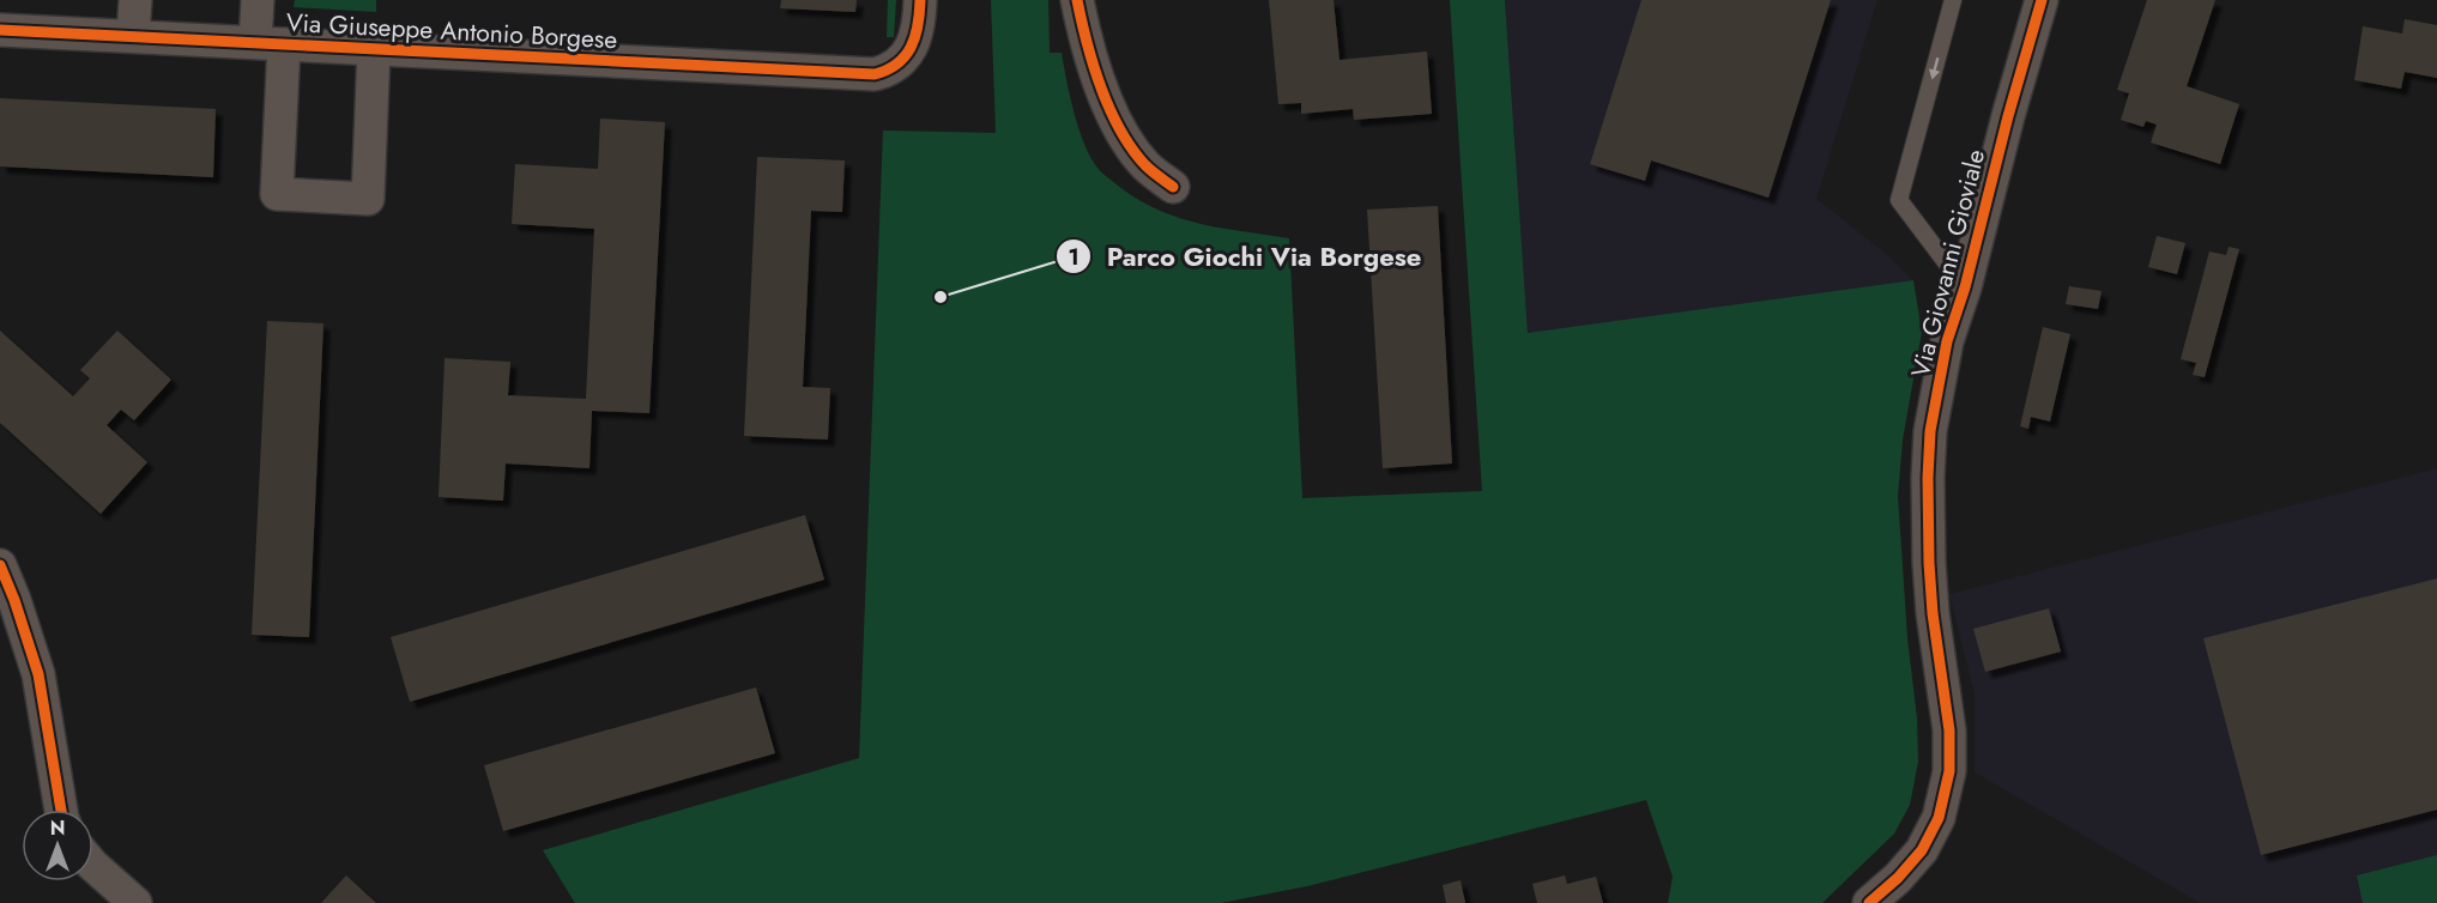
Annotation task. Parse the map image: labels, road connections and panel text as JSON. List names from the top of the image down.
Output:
{
  "streets": {
    "street": ["Via Giuseppe Antonio Borgese", "Via Giovanni Gioviale"]
  },
  "places": ["Parco Giochi Via Borgese"],
  "north": "top"
}
